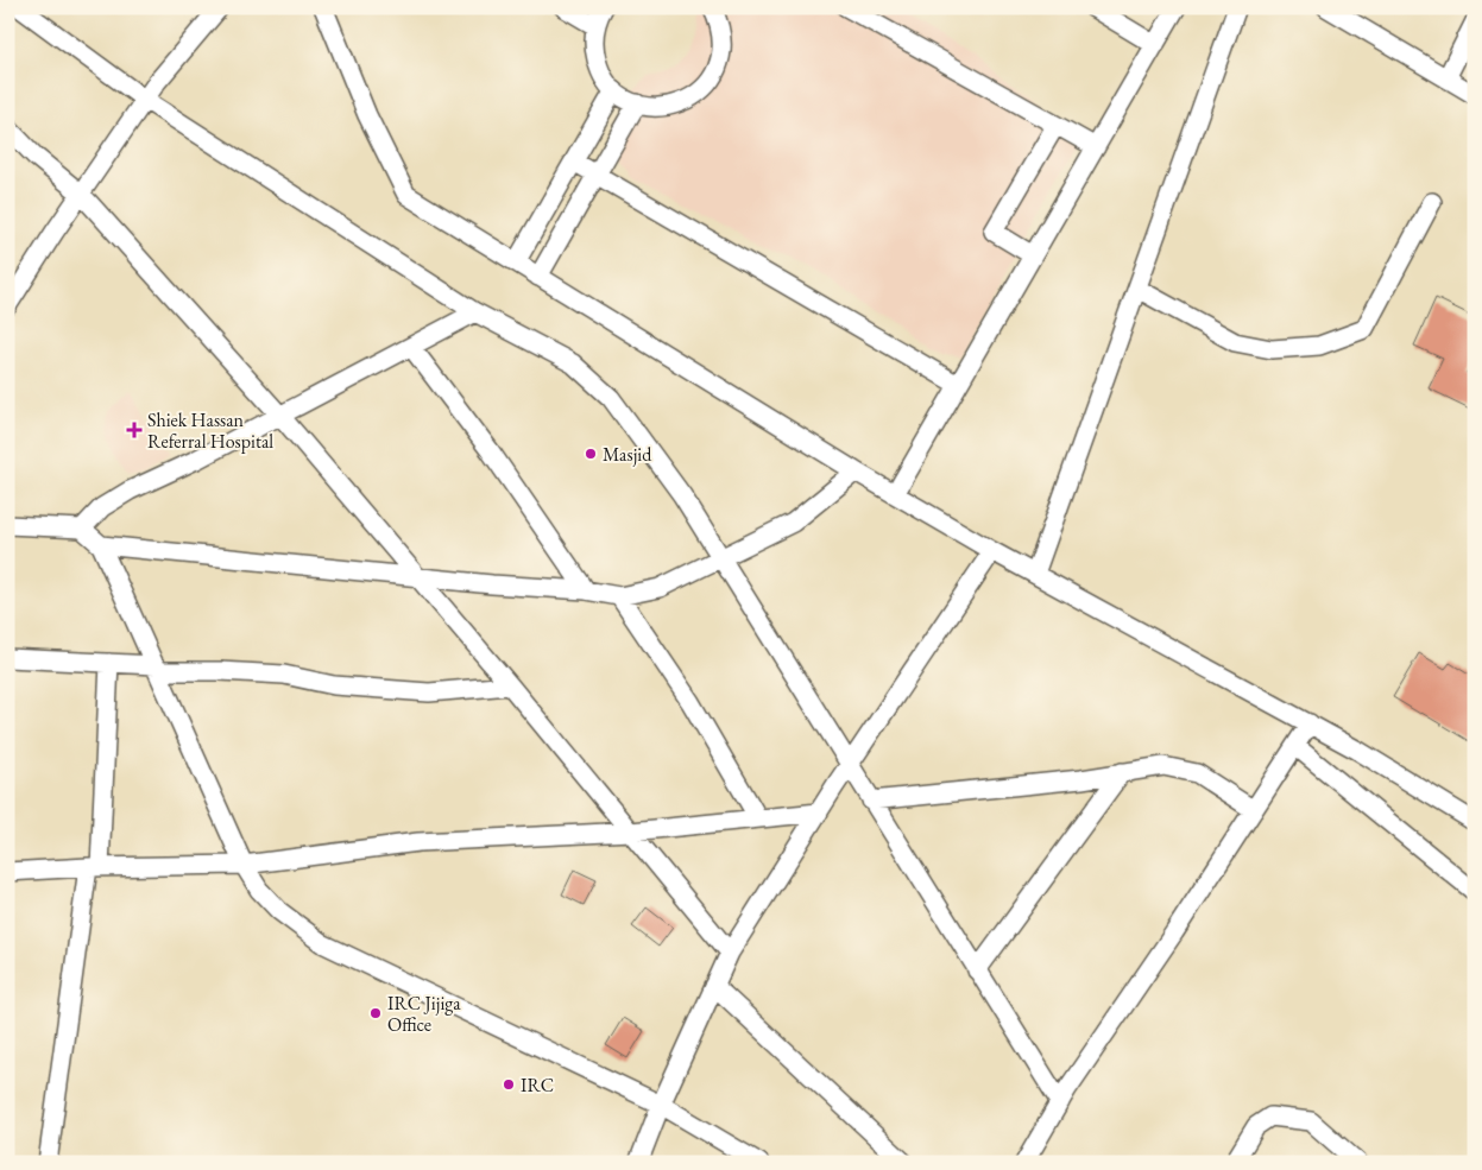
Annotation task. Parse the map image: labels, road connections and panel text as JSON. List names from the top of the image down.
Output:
{
  "places": {
    "health": ["Shiek Hassan Referral Hospital"],
    "other": ["Masjid", "IRC Jijiga Office", "IRC"]
  }
}
